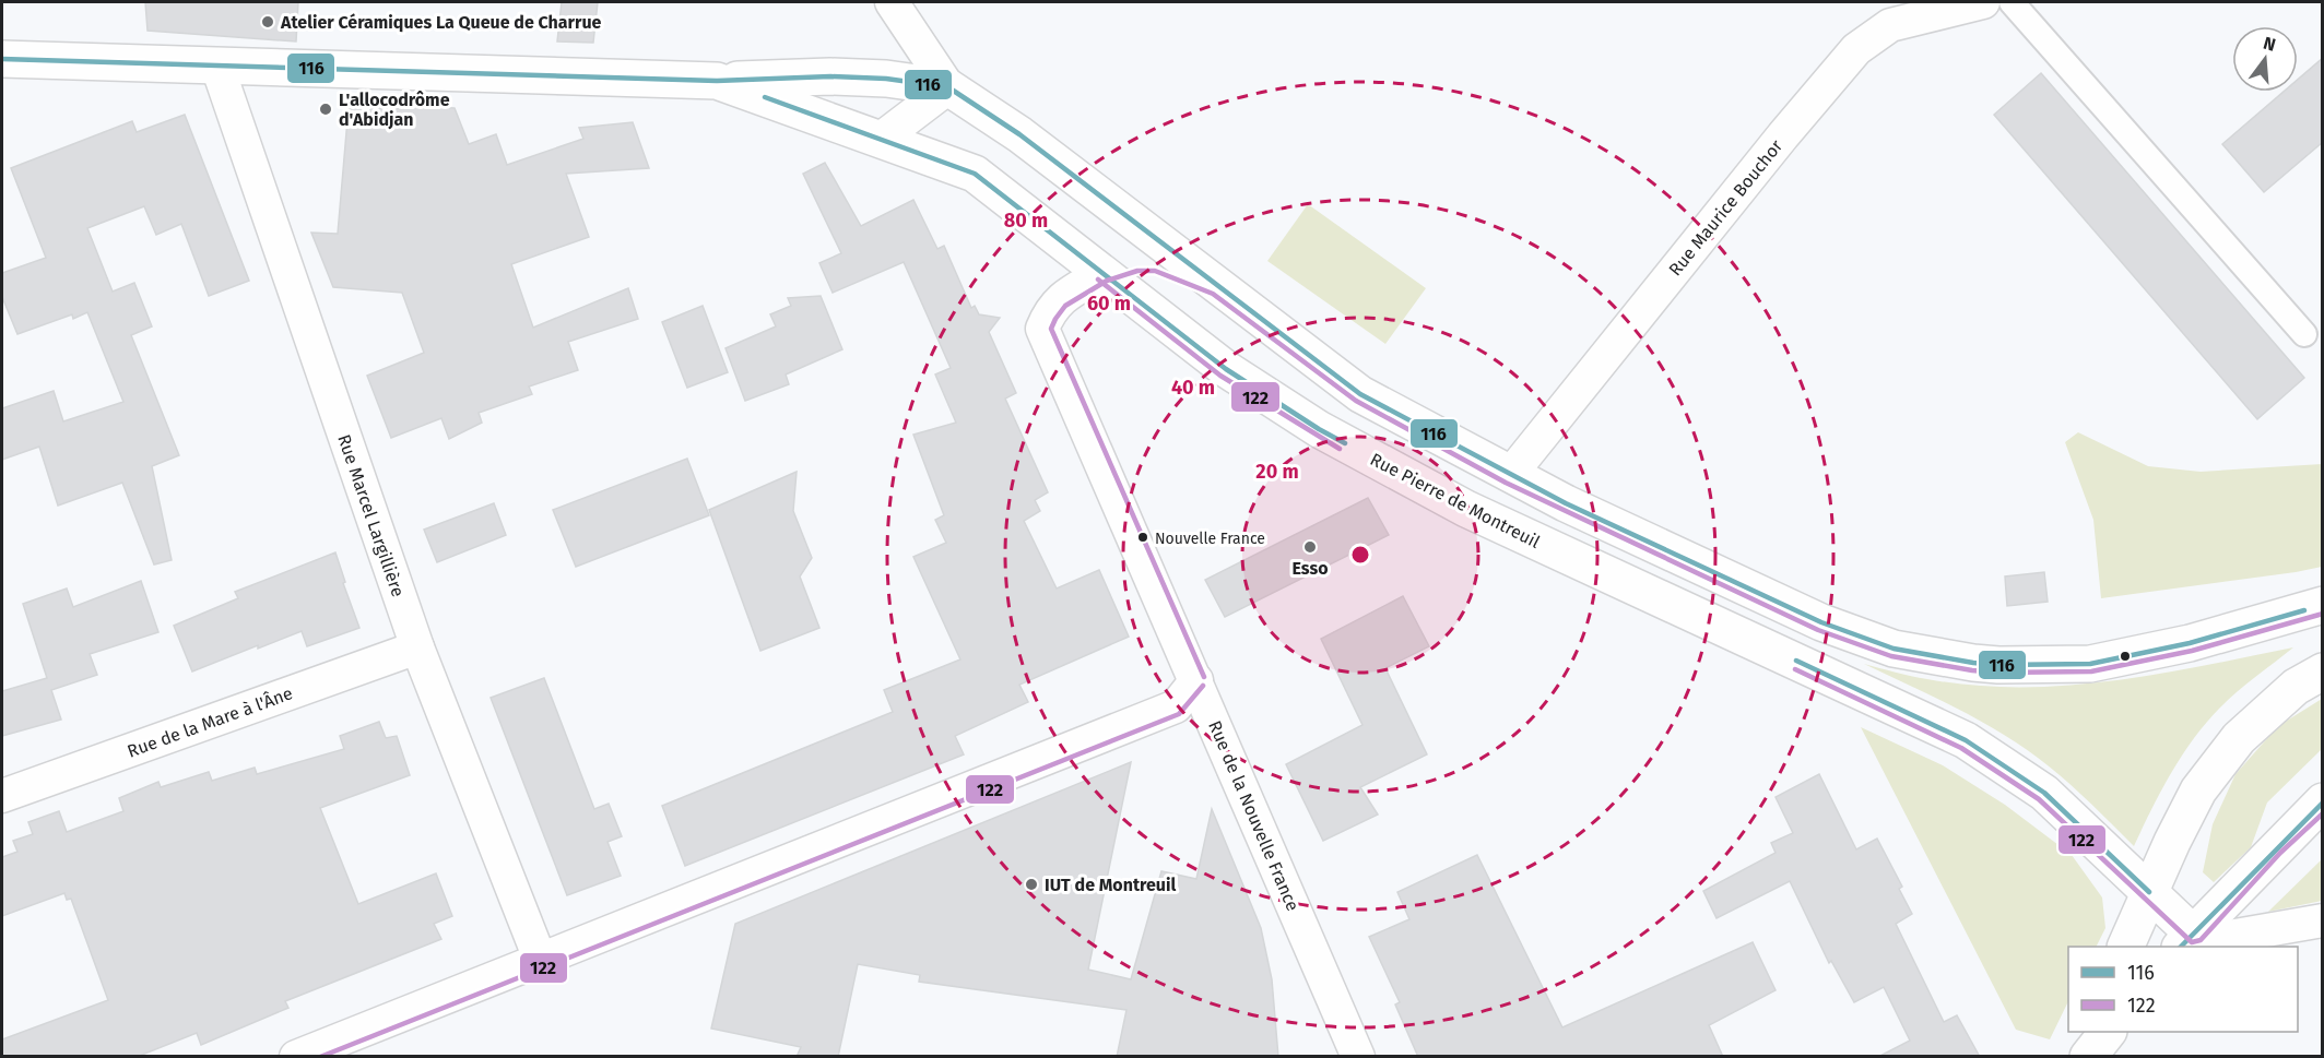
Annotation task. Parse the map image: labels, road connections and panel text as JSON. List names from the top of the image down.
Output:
{
  "streets": {
    "main road": ["Rue Pierre de Montreuil"],
    "street": [
      "Rue Maurice Bouchor",
      "Rue Marcel Largillière",
      "Rue de la Mare à l'Âne",
      "Rue de la Nouvelle France"
    ]
  },
  "crossings": [
    ["Rue Pierre de Montreuil", "Rue Marcel Largillière"],
    ["Rue Pierre de Montreuil", "Rue de la Nouvelle France"],
    ["Rue Marcel Largillière", "Rue de la Mare à l'Âne"]
  ],
  "places": [
    "Atelier Céramiques La Queue de Charrue",
    "L'allocodrôme d'Abidjan",
    "Nouvelle France",
    "Esso",
    "IUT de Montreuil"
  ],
  "lines": ["transit line 116", "transit line 122"],
  "legend": ["116", "122"],
  "north": "top",
  "rings": [
    "80 m",
    "60 m",
    "40 m",
    "20 m"
  ]
}
